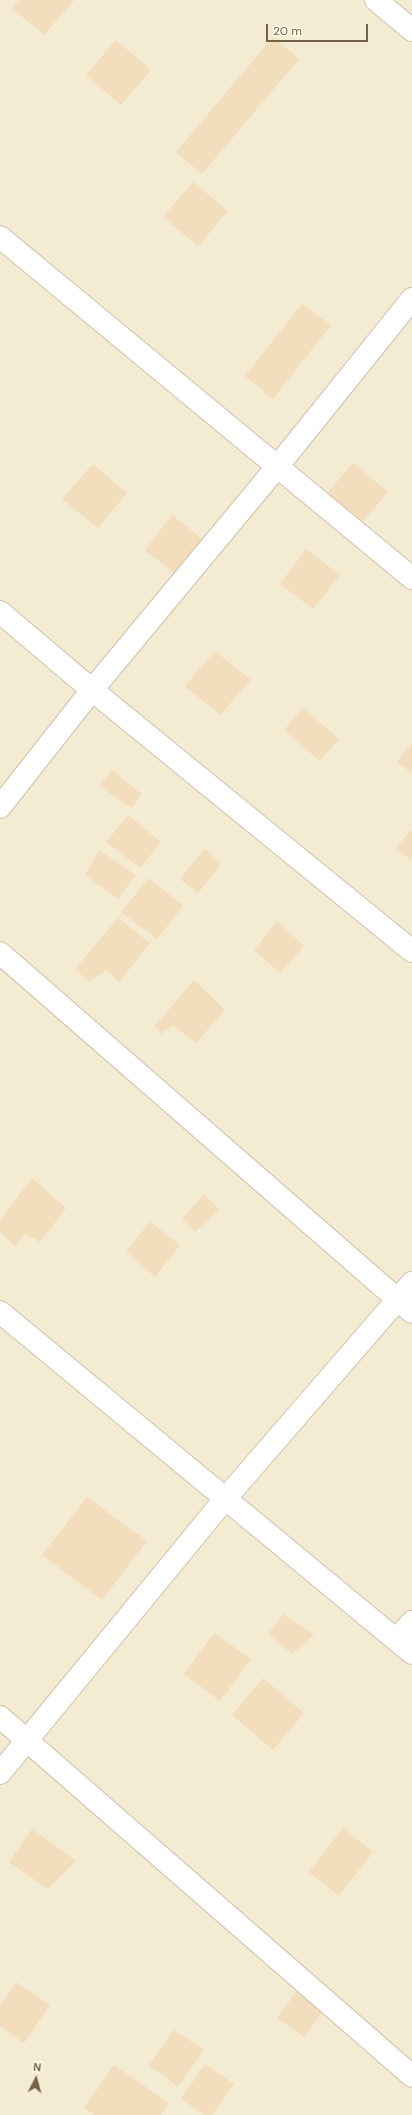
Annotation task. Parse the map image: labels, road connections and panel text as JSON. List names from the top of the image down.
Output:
{
  "scale_bar": "20 m",
  "north": "top"
}
